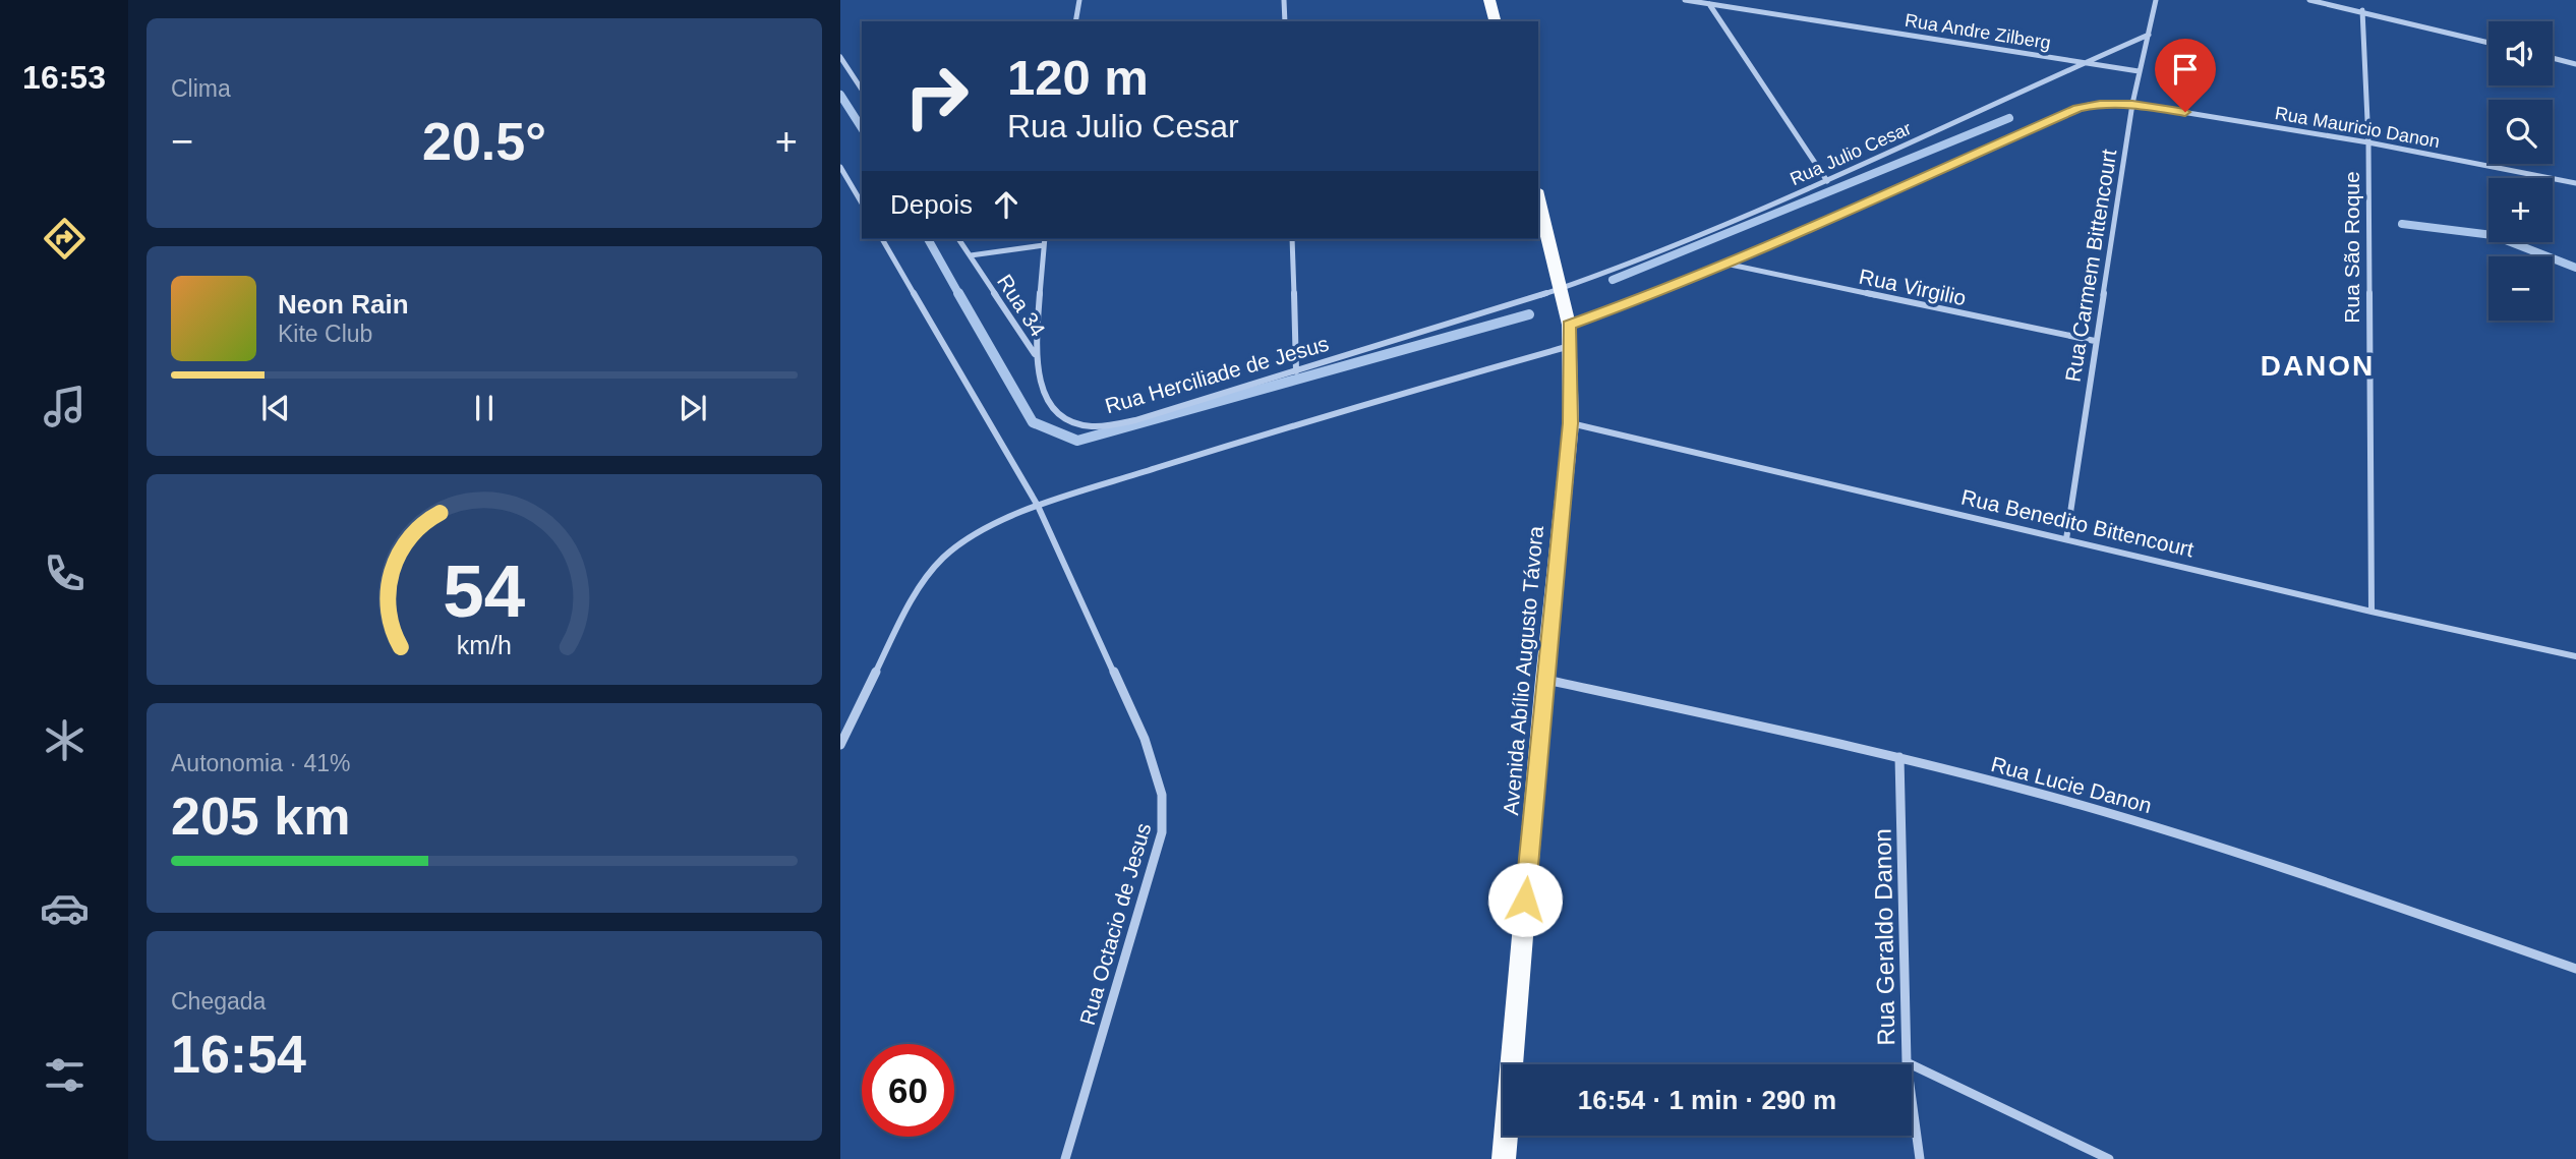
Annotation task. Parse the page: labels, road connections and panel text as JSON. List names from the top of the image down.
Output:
{
  "streets": {
    "main road": ["Avenida Abílio Augusto Távora"],
    "street": [
      "Rua Andre Zilberg",
      "Rua Mauricio Danon",
      "Rua Julio Cesar",
      "Rua São Roque",
      "Rua Carmem Bittencourt",
      "Rua Virgilio",
      "Rua 34",
      "Rua Herciliade de Jesus",
      "Rua Benedito Bittencourt",
      "Rua Lucie Danon",
      "Rua Octacio de Jesus",
      "Rua Geraldo Danon"
    ]
  },
  "crossings": [
    ["Rua Andre Zilberg", "Rua Julio Cesar"],
    ["Rua Andre Zilberg", "Rua Carmem Bittencourt"],
    ["Rua Mauricio Danon", "Rua São Roque"],
    ["Rua Mauricio Danon", "Rua Carmem Bittencourt"],
    ["Rua Julio Cesar", "Rua Carmem Bittencourt"],
    ["Rua Julio Cesar", "Rua Herciliade de Jesus"],
    ["Rua Julio Cesar", "Avenida Abílio Augusto Távora"],
    ["Rua São Roque", "Rua Benedito Bittencourt"],
    ["Rua Carmem Bittencourt", "Rua Virgilio"],
    ["Rua Carmem Bittencourt", "Rua Benedito Bittencourt"],
    ["Rua 34", "Rua Herciliade de Jesus"],
    ["Rua Herciliade de Jesus", "Avenida Abílio Augusto Távora"],
    ["Rua Benedito Bittencourt", "Avenida Abílio Augusto Távora"],
    ["Avenida Abílio Augusto Távora", "Rua Lucie Danon"],
    ["Rua Lucie Danon", "Rua Geraldo Danon"]
  ],
  "districts": ["DANON"],
  "page": {
    "tabs": "16:53",
    "tile": [
      "Clima",
      ["Autonomia · 41%", "205 km"],
      ["Chegada", "16:54"]
    ],
    "map_buttons": ["+", "−"],
    "turn": ["120 m", "Rua Julio Cesar"],
    "heat": ["−", "20.5°", "+"],
    "then": "Depois",
    "song": ["Neon Rain", "Kite Club"],
    "limit": "60",
    "trip": "16:54 · 1 min · 290 m",
    "gauge": ["54", "km/h"]
  }
}
